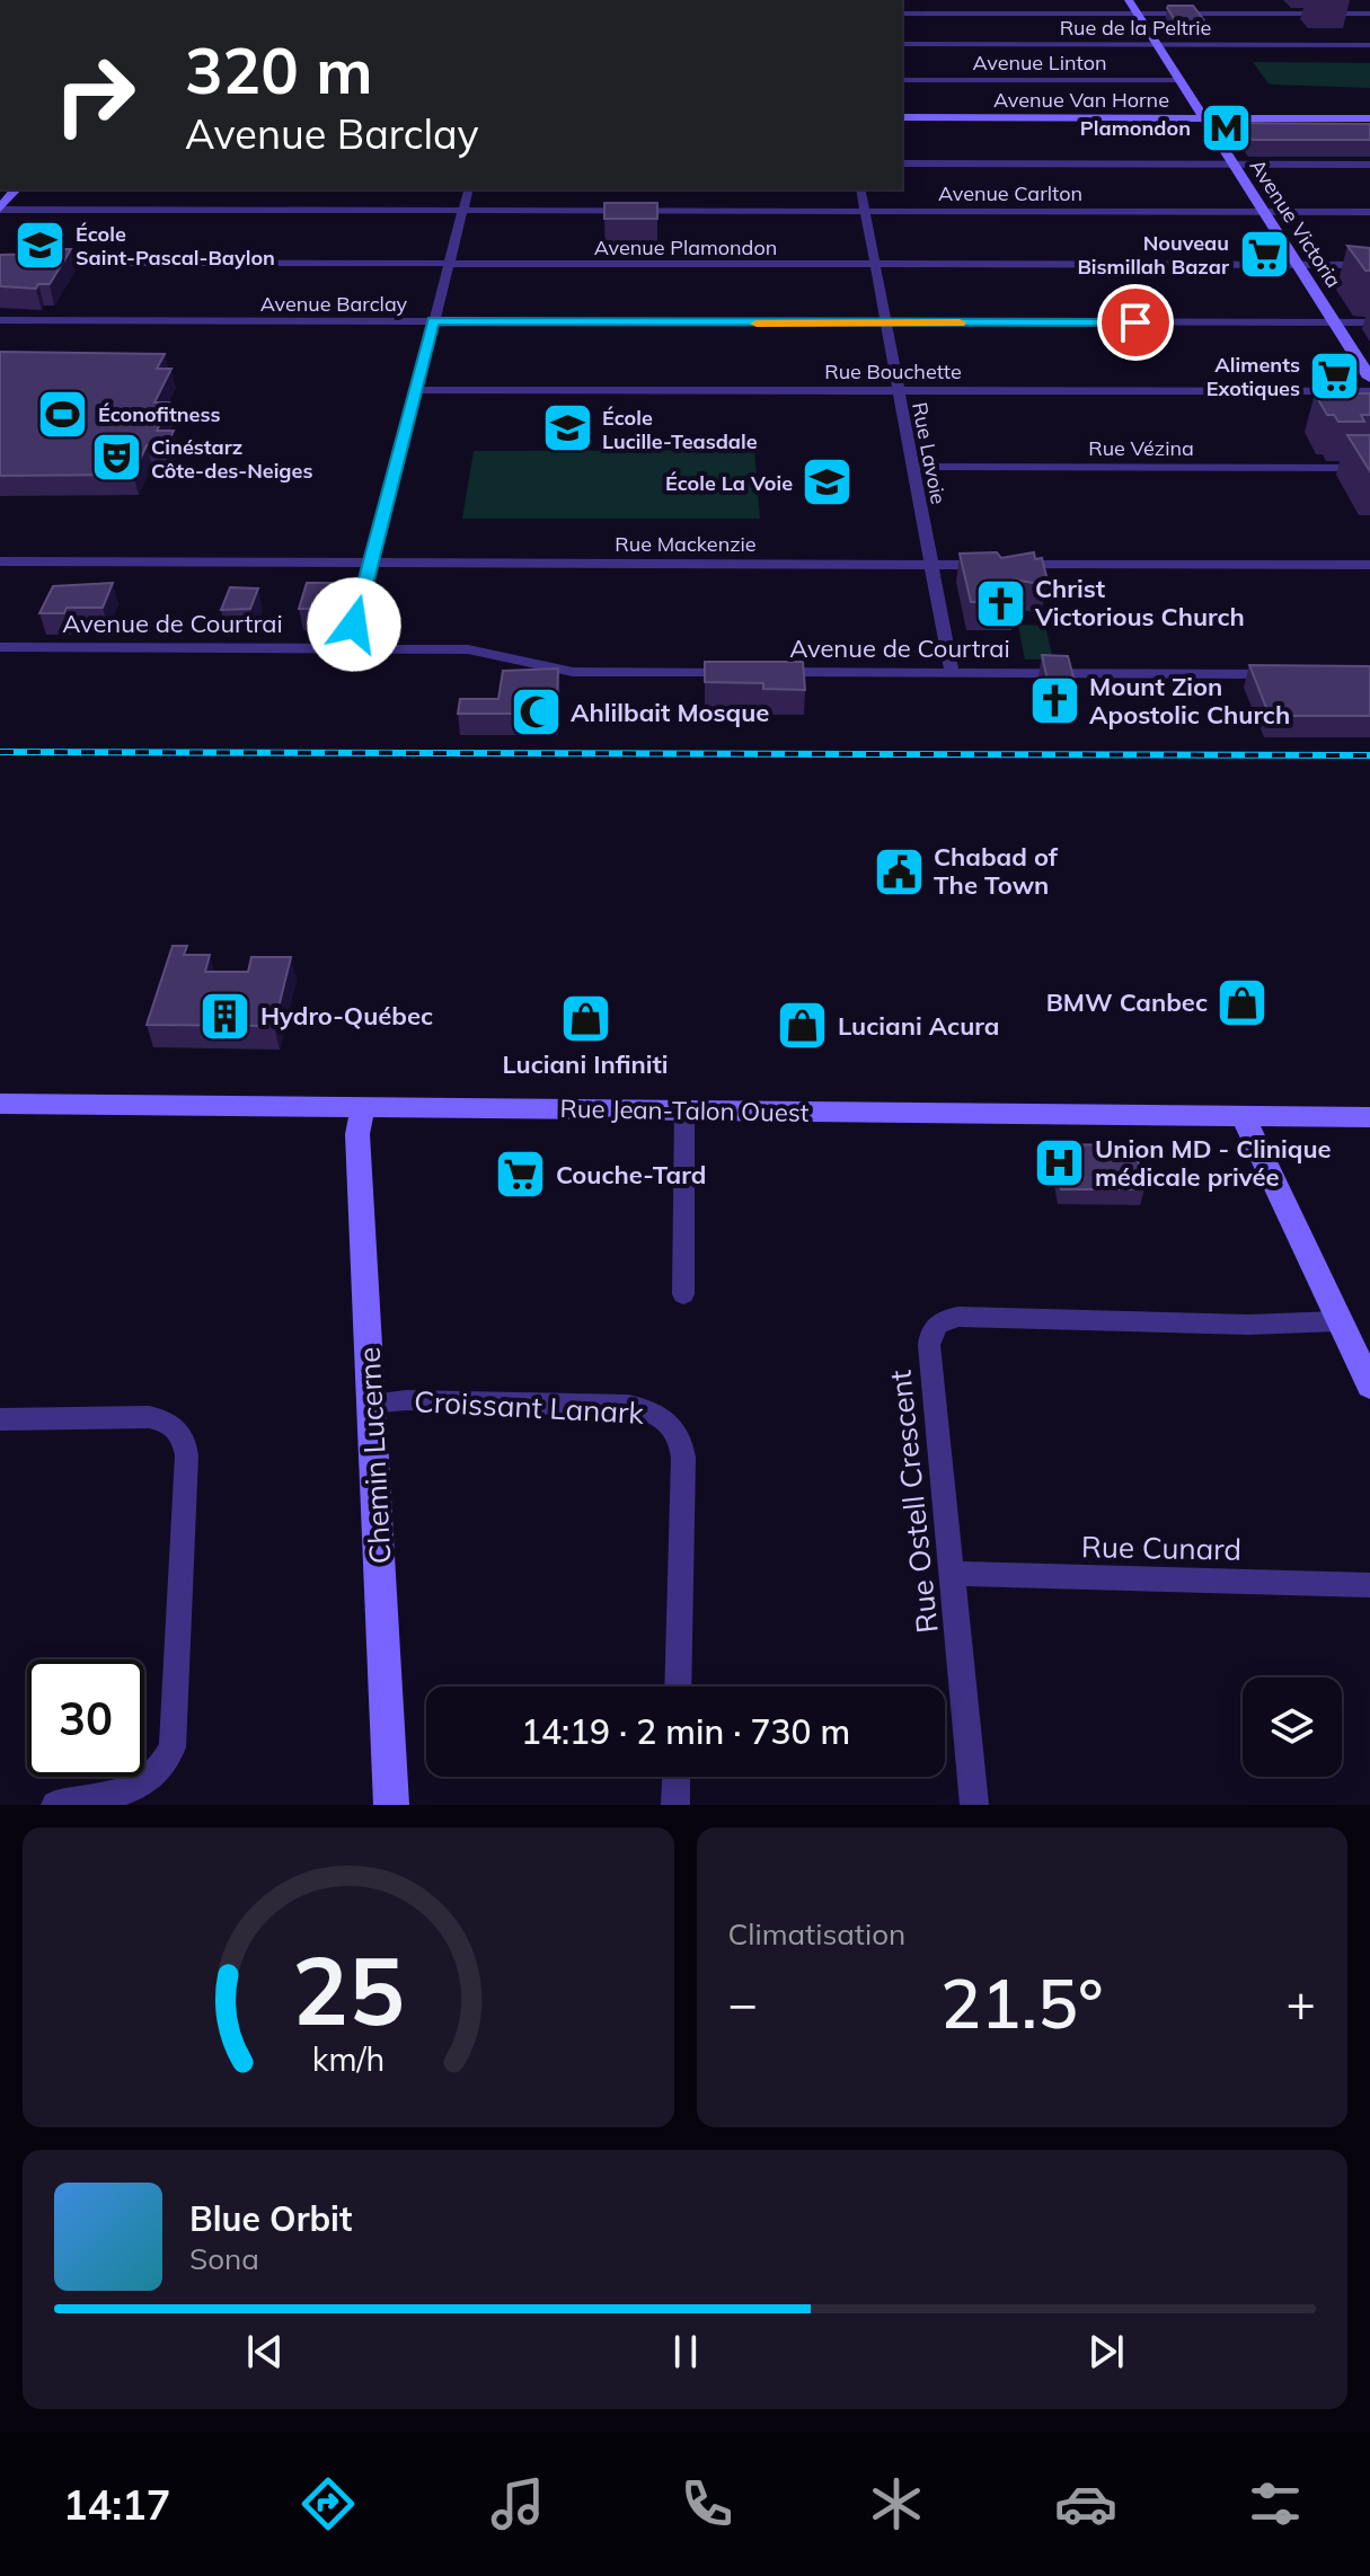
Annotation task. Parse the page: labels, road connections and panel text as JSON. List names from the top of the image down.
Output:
{
  "streets": {
    "main road": [
      "Avenue Van Horne",
      "Avenue Victoria",
      "Rue Jean-Talon Ouest",
      "Chemin Lucerne"
    ],
    "street": [
      "Rue de la Peltrie",
      "Avenue Linton",
      "Avenue Carlton",
      "Avenue Plamondon",
      "Avenue Barclay",
      "Rue Bouchette",
      "Rue Vézina",
      "Rue Lavoie",
      "Rue Mackenzie",
      "Avenue de Courtrai",
      "Croissant Lanark",
      "Rue Ostell Crescent",
      "Rue Cunard"
    ]
  },
  "crossings": [
    ["Rue de la Peltrie", "Avenue Victoria"],
    ["Avenue Linton", "Avenue Victoria"],
    ["Avenue Van Horne", "Avenue Victoria"],
    ["Avenue Carlton", "Avenue Victoria"],
    ["Avenue Carlton", "Rue Lavoie"],
    ["Avenue Victoria", "Avenue Plamondon"],
    ["Avenue Victoria", "Avenue Barclay"],
    ["Avenue Plamondon", "Rue Lavoie"],
    ["Avenue Barclay", "Rue Lavoie"],
    ["Rue Bouchette", "Rue Lavoie"],
    ["Rue Vézina", "Rue Lavoie"],
    ["Rue Lavoie", "Rue Mackenzie"],
    ["Rue Lavoie", "Avenue de Courtrai"],
    ["Rue Jean-Talon Ouest", "Chemin Lucerne"],
    ["Croissant Lanark", "Chemin Lucerne"],
    ["Rue Ostell Crescent", "Rue Cunard"]
  ],
  "places": {
    "metro station": ["Plamondon"],
    "school or university": ["École Saint-Pascal-Baylon", "École Lucille-Teasdale", "École La Voie"],
    "supermarket": ["Nouveau Bismillah Bazar", "Aliments Exotiques", "Couche-Tard"],
    "sports": ["Éconofitness"],
    "theatre": ["Cinéstarz Côte-des-Neiges"],
    "church": ["Christ Victorious Church", "Mount Zion Apostolic Church"],
    "mosque": ["Ahlilbait Mosque"],
    "public building": ["Chabad of The Town"],
    "shop": ["BMW Canbec", "Luciani Infiniti", "Luciani Acura"],
    "building": ["Hydro-Québec"],
    "hospital": ["Union MD - Clinique médicale privée"]
  },
  "page": {
    "turn": ["320 m", "Avenue Barclay"],
    "limit": "30",
    "trip": "14:19 · 2 min · 730 m",
    "tile": "Climatisation",
    "heat": ["−", "21.5°", "+"],
    "song": ["Blue Orbit", "Sona"],
    "tabs": "14:17",
    "gauge": ["25", "km/h"]
  }
}
